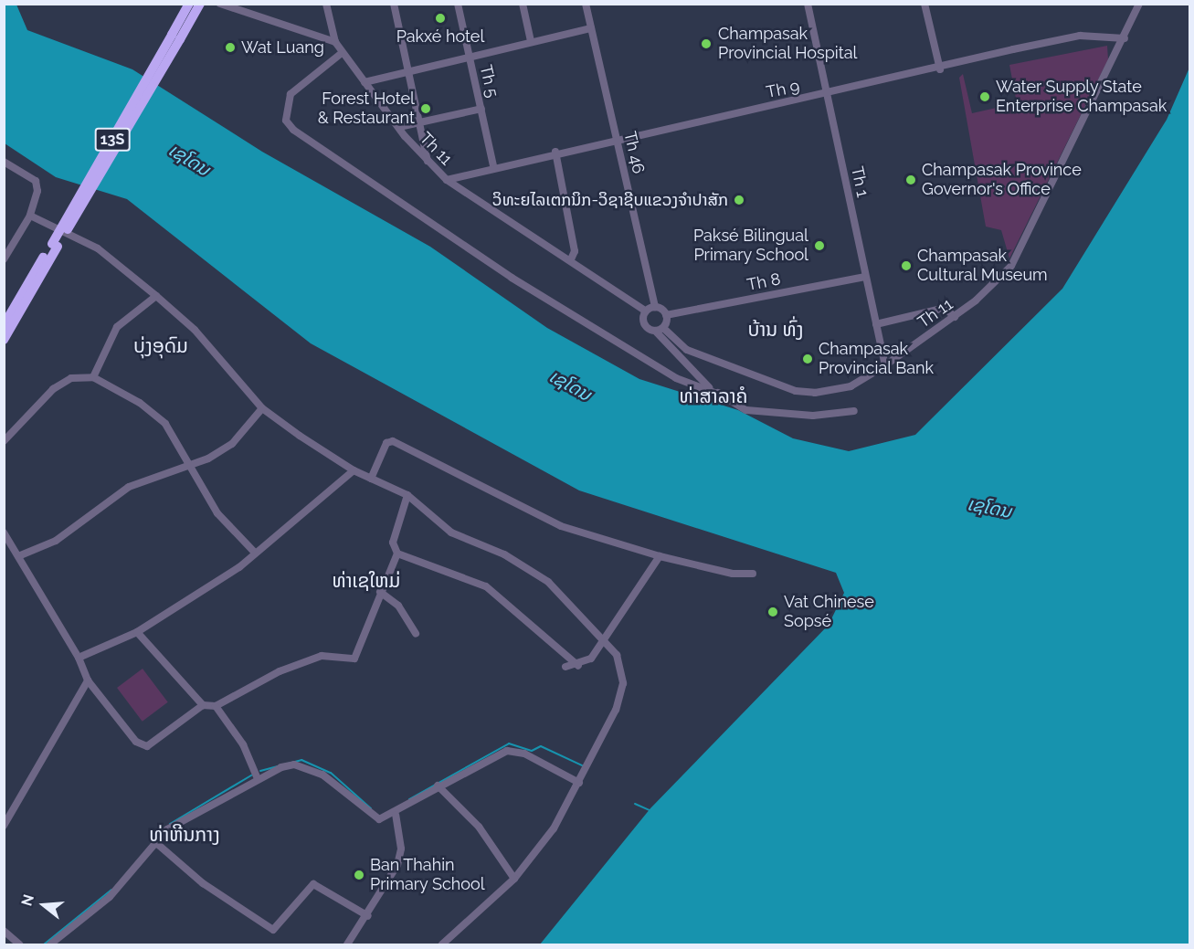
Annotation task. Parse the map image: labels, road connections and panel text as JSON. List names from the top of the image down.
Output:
{
  "streets": {
    "highway": ["13S"],
    "street": [
      "Th 5",
      "Th 9",
      "Th 11",
      "Th 46",
      "Th 1",
      "Th 8"
    ]
  },
  "crossings": [
    ["Th 5", "Th 9"],
    ["Th 9", "Th 11"],
    ["Th 9", "Th 46"],
    ["Th 9", "Th 1"],
    ["Th 11", "Th 46"],
    ["Th 11", "Th 1"],
    ["Th 11", "Th 8"],
    ["Th 46", "Th 8"],
    ["Th 1", "Th 8"]
  ],
  "districts": [
    "ບ້ານ ທົ່ງ",
    "ບຸ່ງອຸດົມ",
    "ທ່າສາລາຄໍ",
    "ທ່າເຊໃຫມ່",
    "ທ່າຫີນກາງ"
  ],
  "water": ["ເຊໂດນ"],
  "places": [
    "Pakxé hotel",
    "Champasak Provincial Hospital",
    "Wat Luang",
    "Water Supply State Enterprise Champasak",
    "Forest Hotel & Restaurant",
    "Champasak Province Governor's Office",
    "ວິທະຍໄລເຕກນິກ-ວິຊາຊີບແຂວງຈໍາປາສັກ",
    "Paksé Bilingual Primary School",
    "Champasak Cultural Museum",
    "Champasak Provincial Bank",
    "Vat Chinese Sopsé",
    "Ban Thahin Primary School"
  ],
  "north": "left"
}
